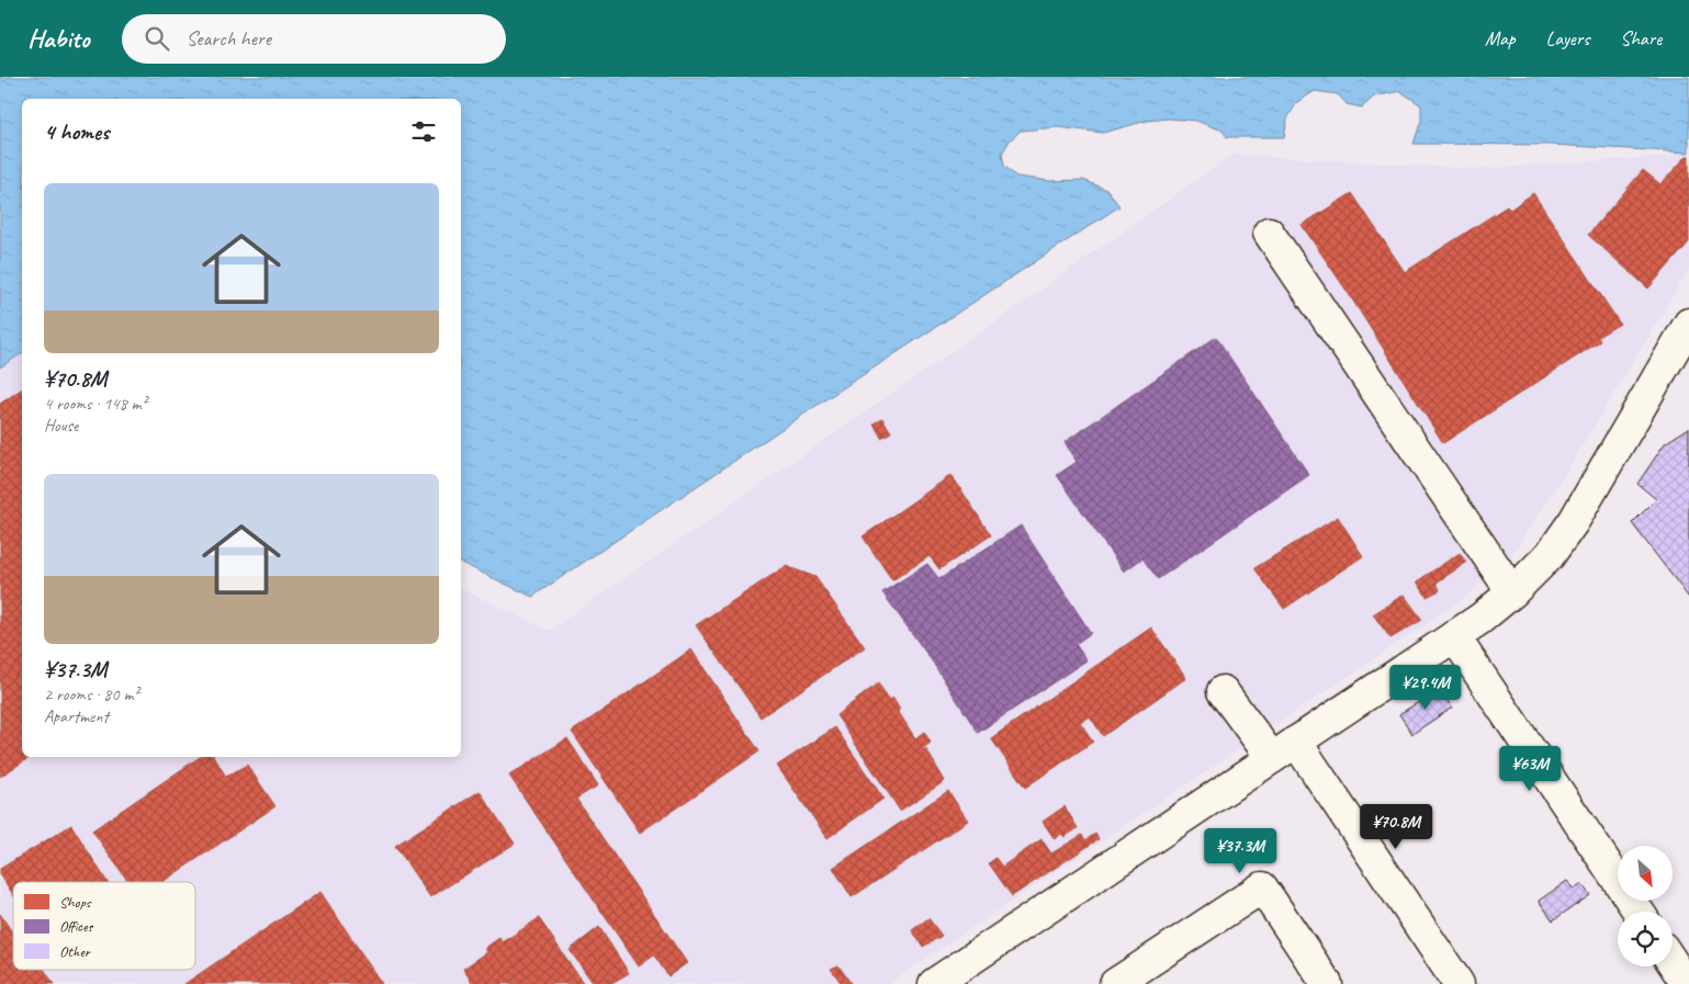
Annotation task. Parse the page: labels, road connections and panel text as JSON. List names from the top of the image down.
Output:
{
  "legend": ["Shops", "Offices", "Other"],
  "north": "bottom right",
  "page": {
    "header": "Habito",
    "search": "Search here",
    "nav": ["Map", "Layers", "Share"],
    "heading": "4 homes",
    "list": [
      {
        "name": "¥70.8M",
        "note": "4 rooms · 148 m² · House"
      },
      {
        "name": "¥37.3M",
        "note": "2 rooms · 80 m² · Apartment"
      }
    ],
    "price": [
      "¥29.4M",
      "¥63M",
      "¥70.8M",
      "¥37.3M"
    ]
  }
}
